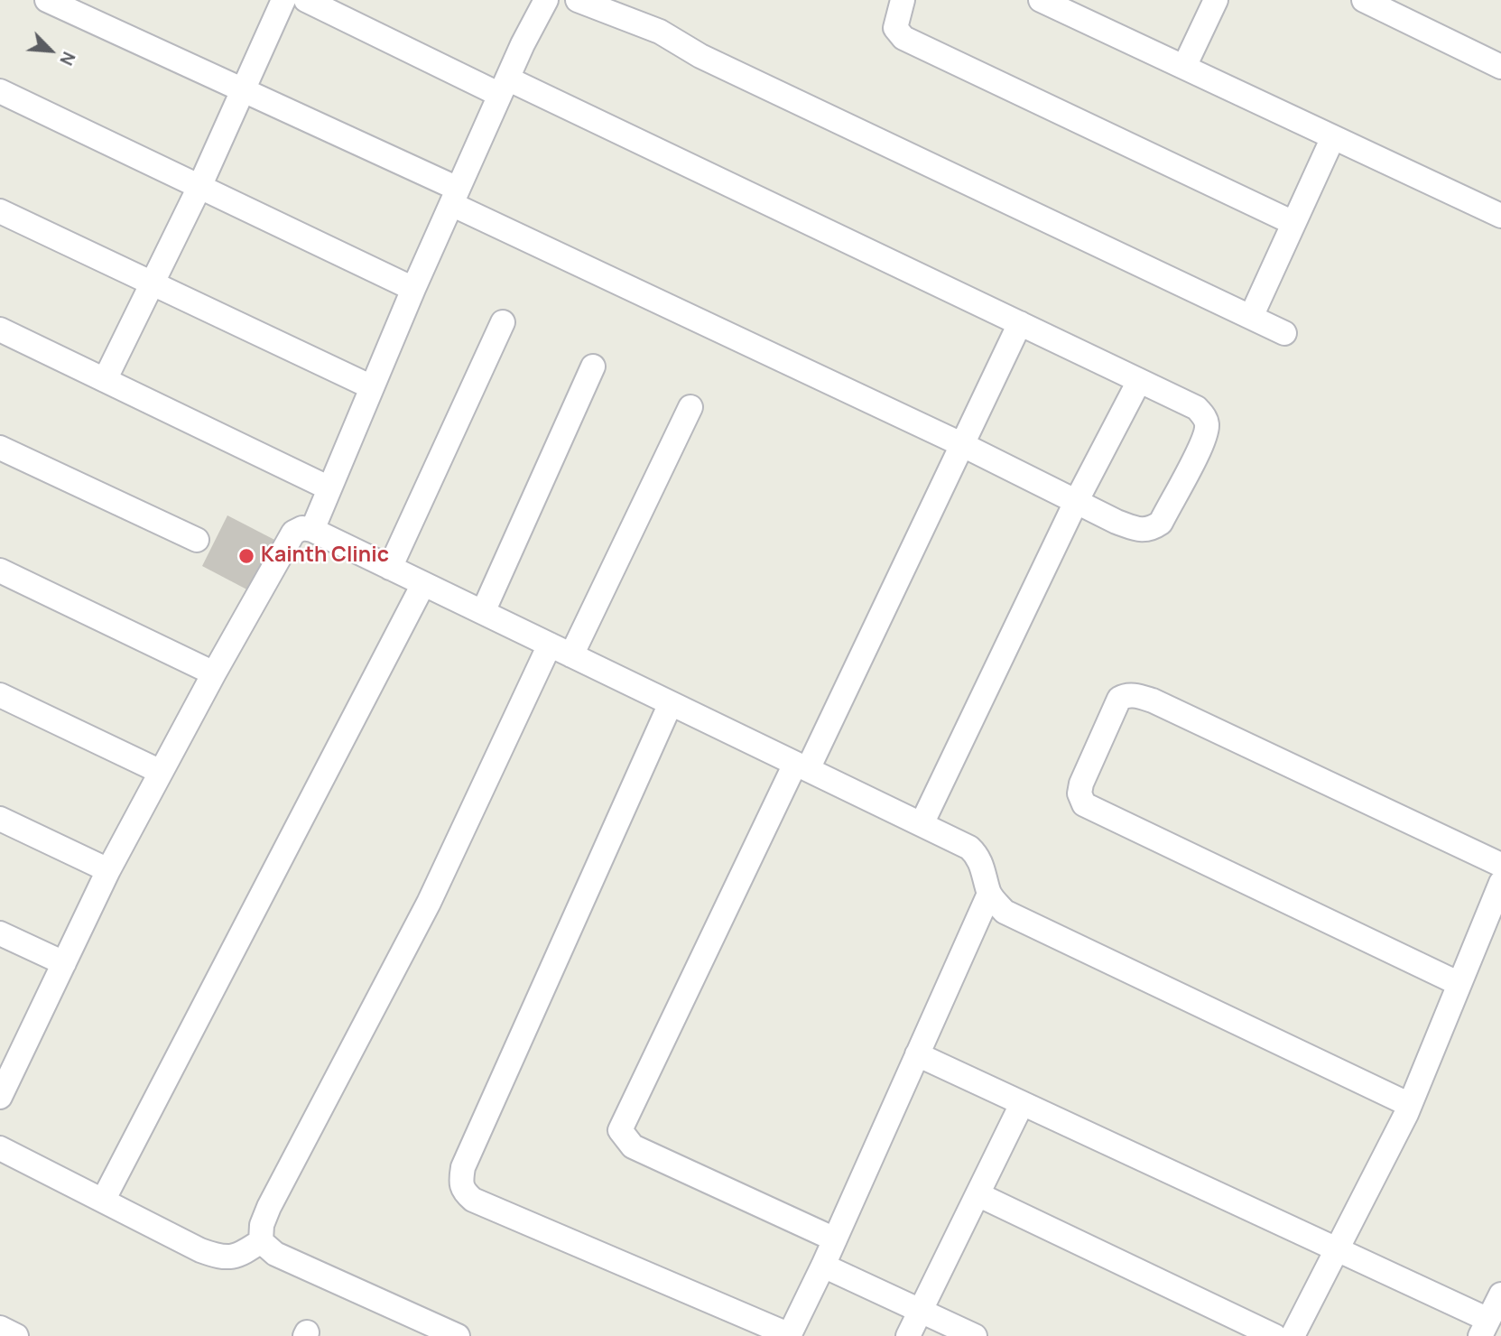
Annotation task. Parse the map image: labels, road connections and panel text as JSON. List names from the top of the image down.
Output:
{
  "places": ["Kainth Clinic"],
  "north": "bottom right"
}
